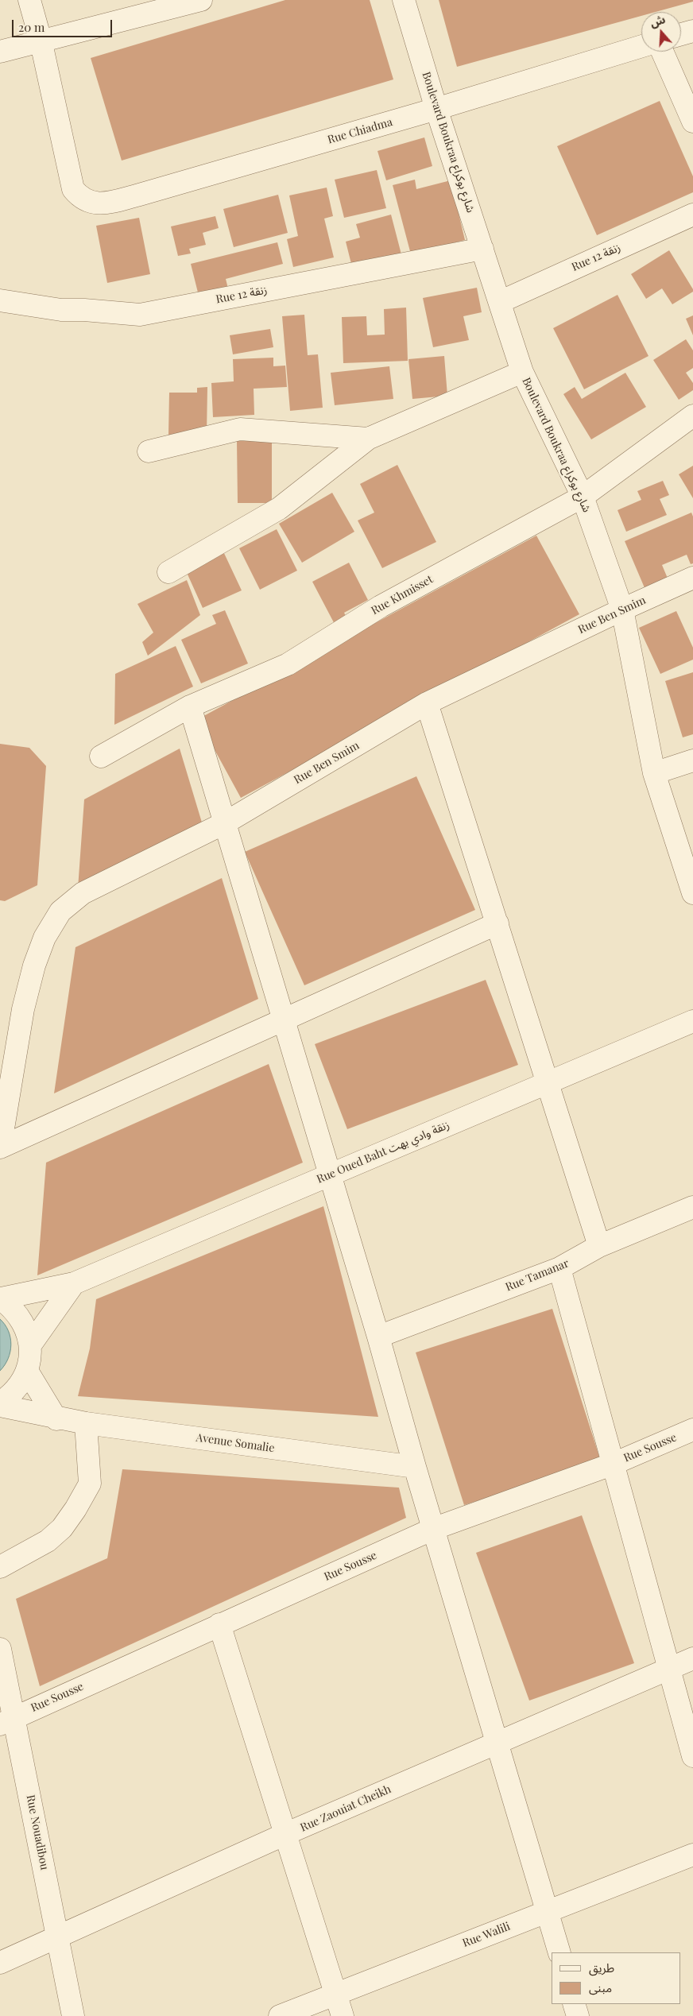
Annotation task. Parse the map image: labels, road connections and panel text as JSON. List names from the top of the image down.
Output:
{
  "streets": {
    "street": [
      "Rue Chiadma",
      "Boulevard Boukraa شارع بوكراع",
      "Rue 12 زنقة",
      "Rue Khmisset",
      "Rue Ben Smim",
      "Rue Oued Baht زنقة وادي بهت",
      "Rue Tamanar",
      "Avenue Somalie",
      "Rue Sousse",
      "Rue Zaouiat Cheikh",
      "Rue Nouadibou",
      "Rue Walili"
    ]
  },
  "crossings": [
    ["Rue Chiadma", "Boulevard Boukraa شارع بوكراع"],
    ["Boulevard Boukraa شارع بوكراع", "Rue 12 زنقة"],
    ["Boulevard Boukraa شارع بوكراع", "Rue Khmisset"],
    ["Boulevard Boukraa شارع بوكراع", "Rue Ben Smim"],
    ["Rue Sousse", "Rue Nouadibou"],
    ["Rue Zaouiat Cheikh", "Rue Nouadibou"]
  ],
  "legend": ["طريق", "مبنى"],
  "scale_bar": "20 m",
  "north": "top"
}
